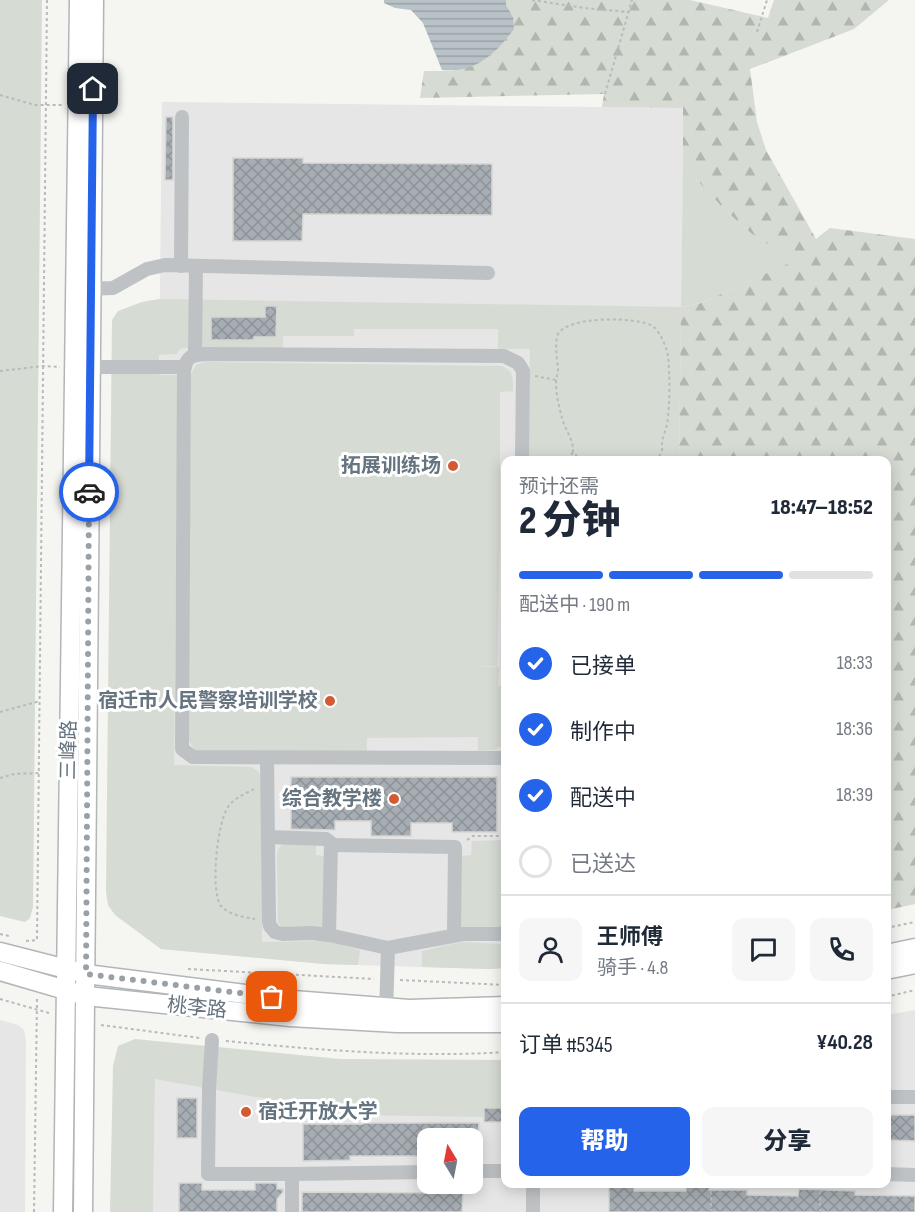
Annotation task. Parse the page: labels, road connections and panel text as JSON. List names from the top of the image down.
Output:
{
  "streets": {
    "main road": ["三峰路", "桃李路"]
  },
  "crossings": [
    ["三峰路", "桃李路"]
  ],
  "places": [
    "拓展训练场",
    "宿迁市人民警察培训学校",
    "综合教学楼",
    "宿迁开放大学"
  ],
  "north": "top",
  "page": {
    "heading": ["2 分钟", "预计还需", "18:47–18:52"],
    "panel": [
      "王师傅",
      "骑手 · 4.8",
      "订单 #5345",
      "¥40.28"
    ],
    "bar": "配送中 · 190 m",
    "list": [
      ["已接单", "18:33"],
      ["制作中", "18:36"],
      ["配送中", "18:39"],
      "已送达"
    ],
    "buttons": ["帮助", "分享"]
  }
}
